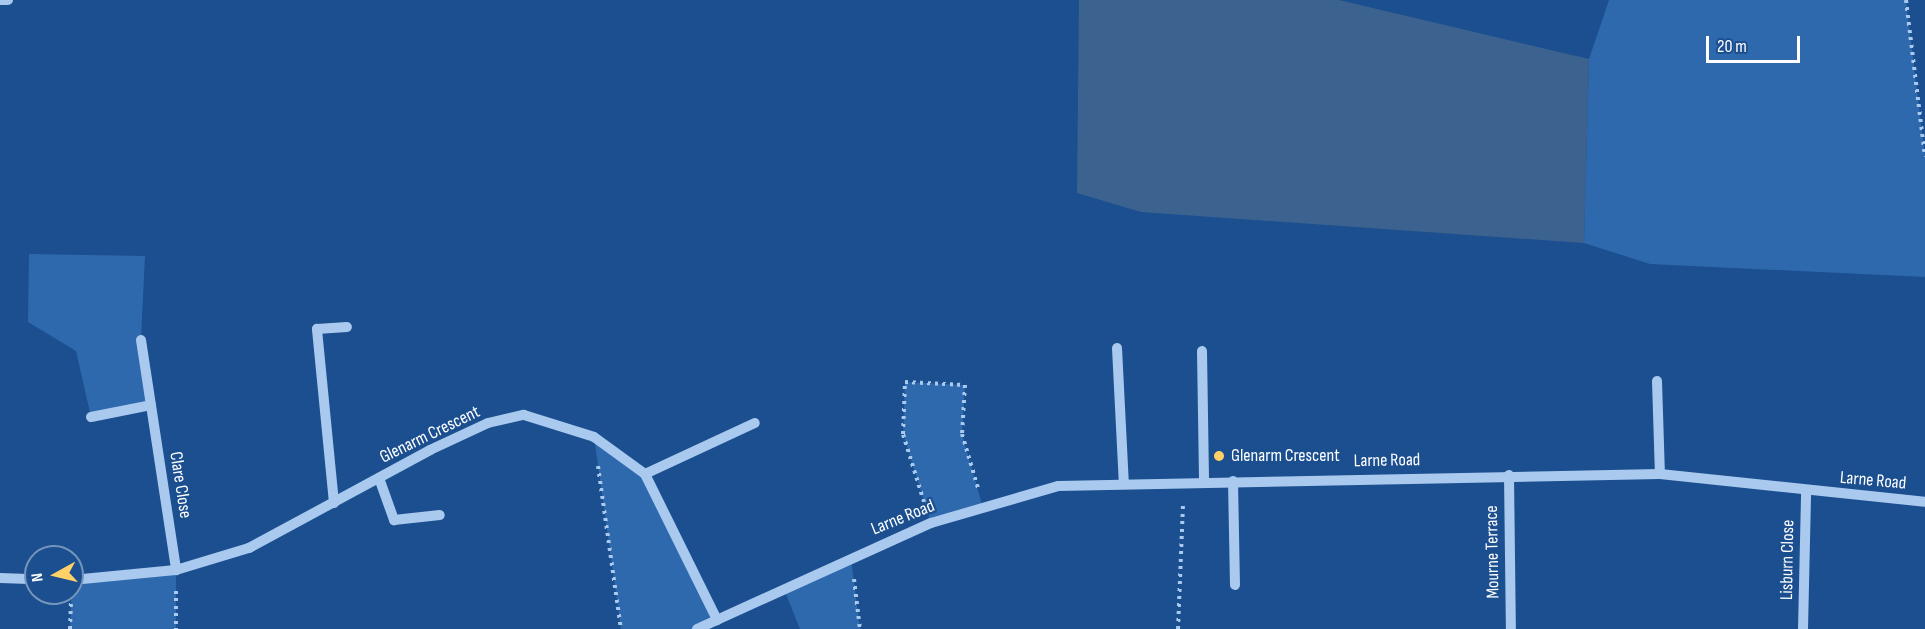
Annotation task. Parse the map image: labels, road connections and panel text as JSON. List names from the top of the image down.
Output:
{
  "streets": {
    "street": [
      "Glenarm Crescent",
      "Larne Road",
      "Clare Close",
      "Mourne Terrace",
      "Lisburn Close"
    ]
  },
  "crossings": [
    ["Glenarm Crescent", "Larne Road"],
    ["Glenarm Crescent", "Clare Close"],
    ["Larne Road", "Mourne Terrace"],
    ["Larne Road", "Lisburn Close"]
  ],
  "places": ["Glenarm Crescent"],
  "scale_bar": "20 m",
  "north": "left"
}
